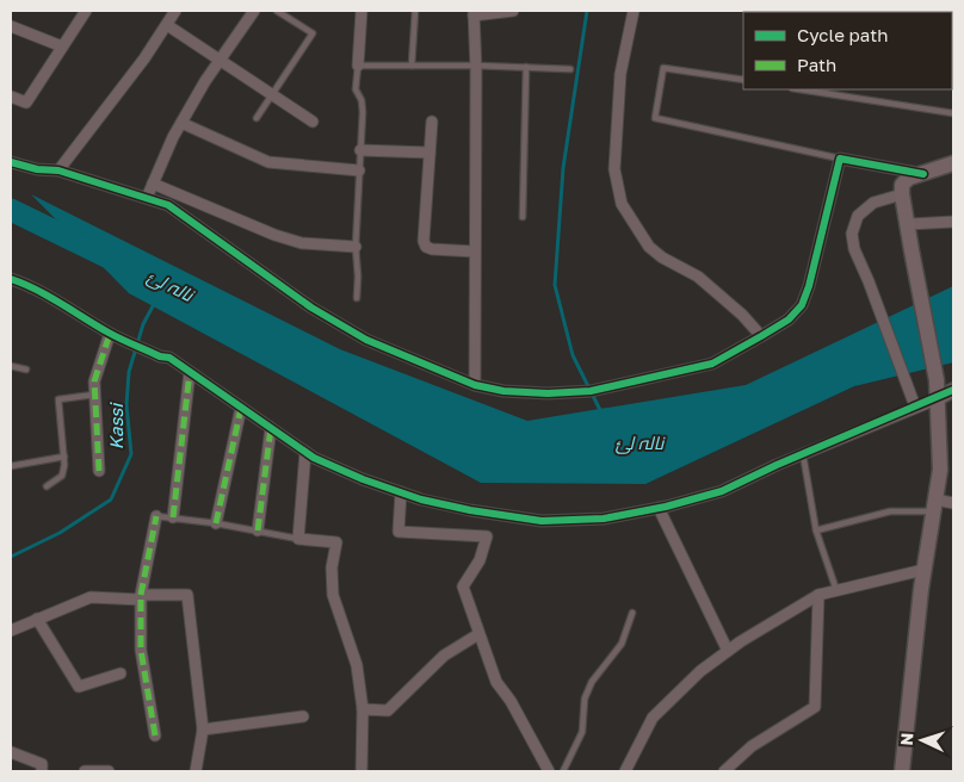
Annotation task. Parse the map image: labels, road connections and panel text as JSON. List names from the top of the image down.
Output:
{
  "water": ["نالہ لئ", "Kassi"],
  "legend": ["Cycle path", "Path"],
  "north": "left"
}
